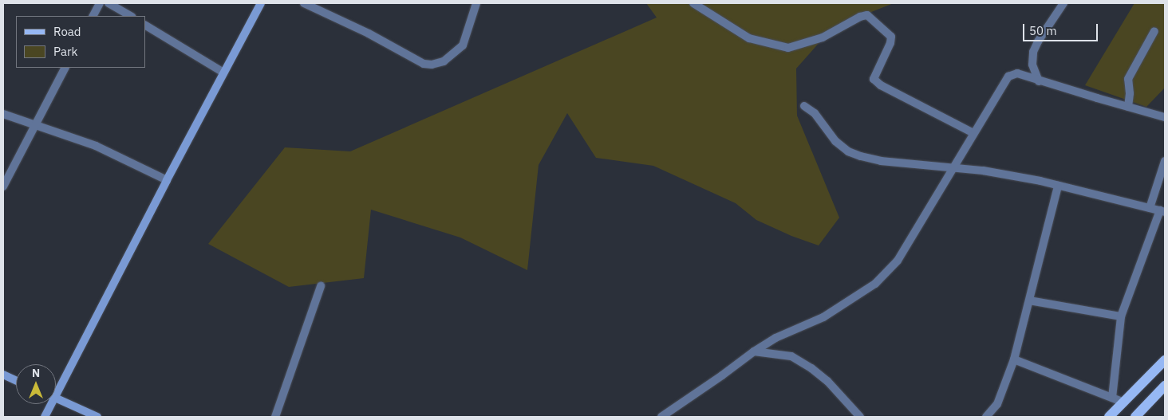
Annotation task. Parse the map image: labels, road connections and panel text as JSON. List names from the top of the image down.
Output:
{
  "legend": ["Road", "Park"],
  "scale_bar": "50 m",
  "north": "top"
}
